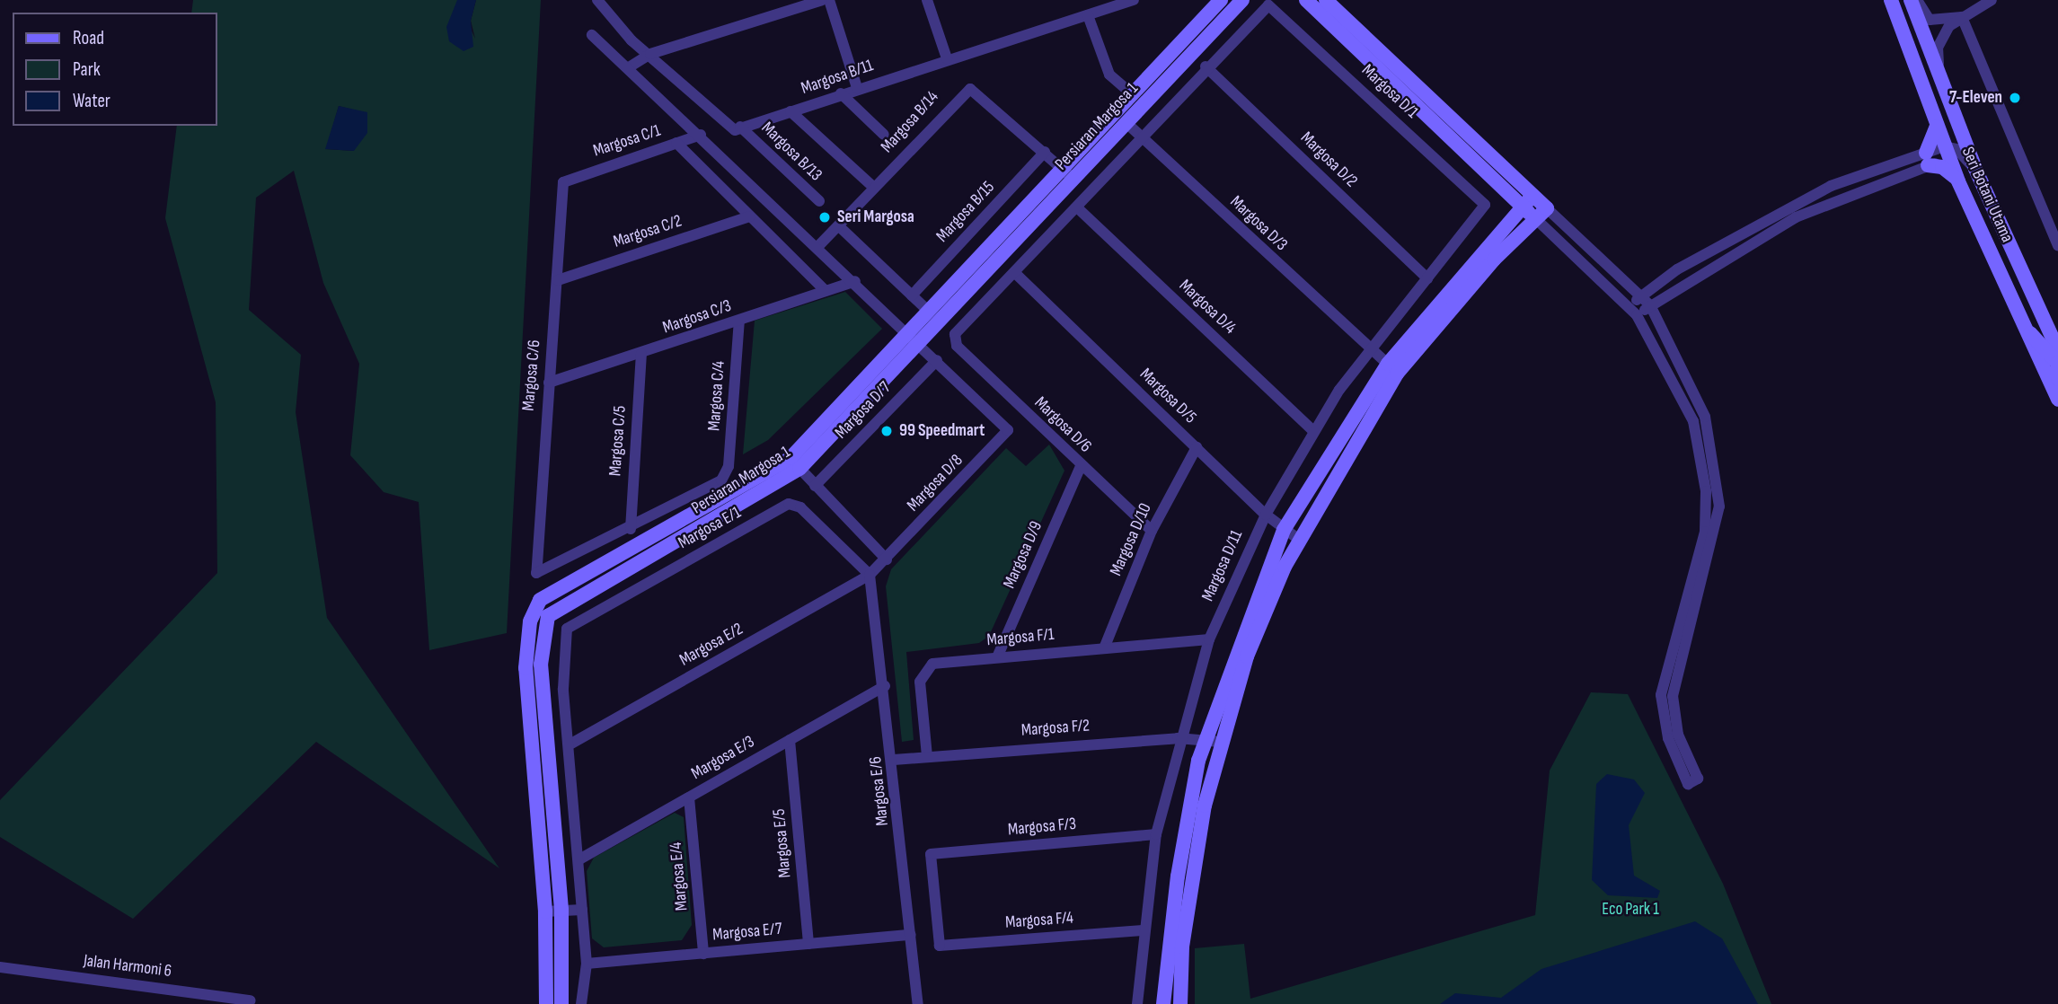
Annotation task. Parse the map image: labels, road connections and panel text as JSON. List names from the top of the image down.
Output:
{
  "streets": {
    "street": [
      "Margosa B/11",
      "Margosa D/1",
      "Margosa B/14",
      "Persiaran Margosa 1",
      "Margosa C/1",
      "Margosa B/13",
      "Margosa D/2",
      "Seri Botani Utama",
      "Margosa B/15",
      "Margosa D/3",
      "Margosa C/2",
      "Margosa D/4",
      "Margosa C/3",
      "Margosa C/6",
      "Margosa C/4",
      "Margosa D/5",
      "Margosa D/7",
      "Margosa D/6",
      "Margosa C/5",
      "Margosa D/8",
      "Margosa E/1",
      "Margosa D/10",
      "Margosa D/9",
      "Margosa D/11",
      "Margosa F/1",
      "Margosa E/2",
      "Margosa F/2",
      "Margosa E/3",
      "Margosa E/6",
      "Margosa F/3",
      "Margosa E/5",
      "Margosa E/4",
      "Margosa F/4",
      "Margosa E/7",
      "Jalan Harmoni 6"
    ]
  },
  "crossings": [
    ["Margosa B/11", "Margosa B/13"],
    ["Margosa D/1", "Margosa D/2"],
    ["Margosa D/1", "Margosa D/11"],
    ["Margosa B/14", "Persiaran Margosa 1"],
    ["Margosa B/14", "Margosa B/15"],
    ["Persiaran Margosa 1", "Margosa D/3"],
    ["Margosa C/1", "Margosa C/6"],
    ["Margosa D/2", "Margosa D/11"],
    ["Margosa D/3", "Margosa D/11"],
    ["Margosa C/2", "Margosa C/6"],
    ["Margosa D/4", "Margosa D/11"],
    ["Margosa C/3", "Margosa C/6"],
    ["Margosa C/3", "Margosa C/4"],
    ["Margosa C/3", "Margosa C/5"],
    ["Margosa C/6", "Margosa C/4"],
    ["Margosa C/6", "Margosa C/5"],
    ["Margosa C/4", "Margosa C/5"],
    ["Margosa D/5", "Margosa D/6"],
    ["Margosa D/5", "Margosa D/10"],
    ["Margosa D/5", "Margosa D/11"],
    ["Margosa D/7", "Margosa D/8"],
    ["Margosa D/6", "Margosa D/10"],
    ["Margosa D/6", "Margosa D/9"],
    ["Margosa D/8", "Margosa E/1"],
    ["Margosa D/8", "Margosa E/2"],
    ["Margosa D/8", "Margosa E/6"],
    ["Margosa E/1", "Margosa E/2"],
    ["Margosa E/1", "Margosa E/6"],
    ["Margosa D/10", "Margosa F/1"],
    ["Margosa D/9", "Margosa F/1"],
    ["Margosa D/11", "Margosa F/1"],
    ["Margosa D/11", "Margosa F/2"],
    ["Margosa D/11", "Margosa F/3"],
    ["Margosa D/11", "Margosa F/4"],
    ["Margosa F/1", "Margosa F/2"],
    ["Margosa E/2", "Margosa E/6"],
    ["Margosa F/2", "Margosa E/6"],
    ["Margosa E/3", "Margosa E/6"],
    ["Margosa E/3", "Margosa E/5"],
    ["Margosa E/3", "Margosa E/4"],
    ["Margosa E/6", "Margosa E/7"],
    ["Margosa F/3", "Margosa F/4"],
    ["Margosa E/5", "Margosa E/7"],
    ["Margosa E/4", "Margosa E/7"]
  ],
  "parks": ["Eco Park 1"],
  "places": ["7-Eleven", "Seri Margosa", "99 Speedmart"],
  "legend": ["Road", "Park", "Water"]
}
